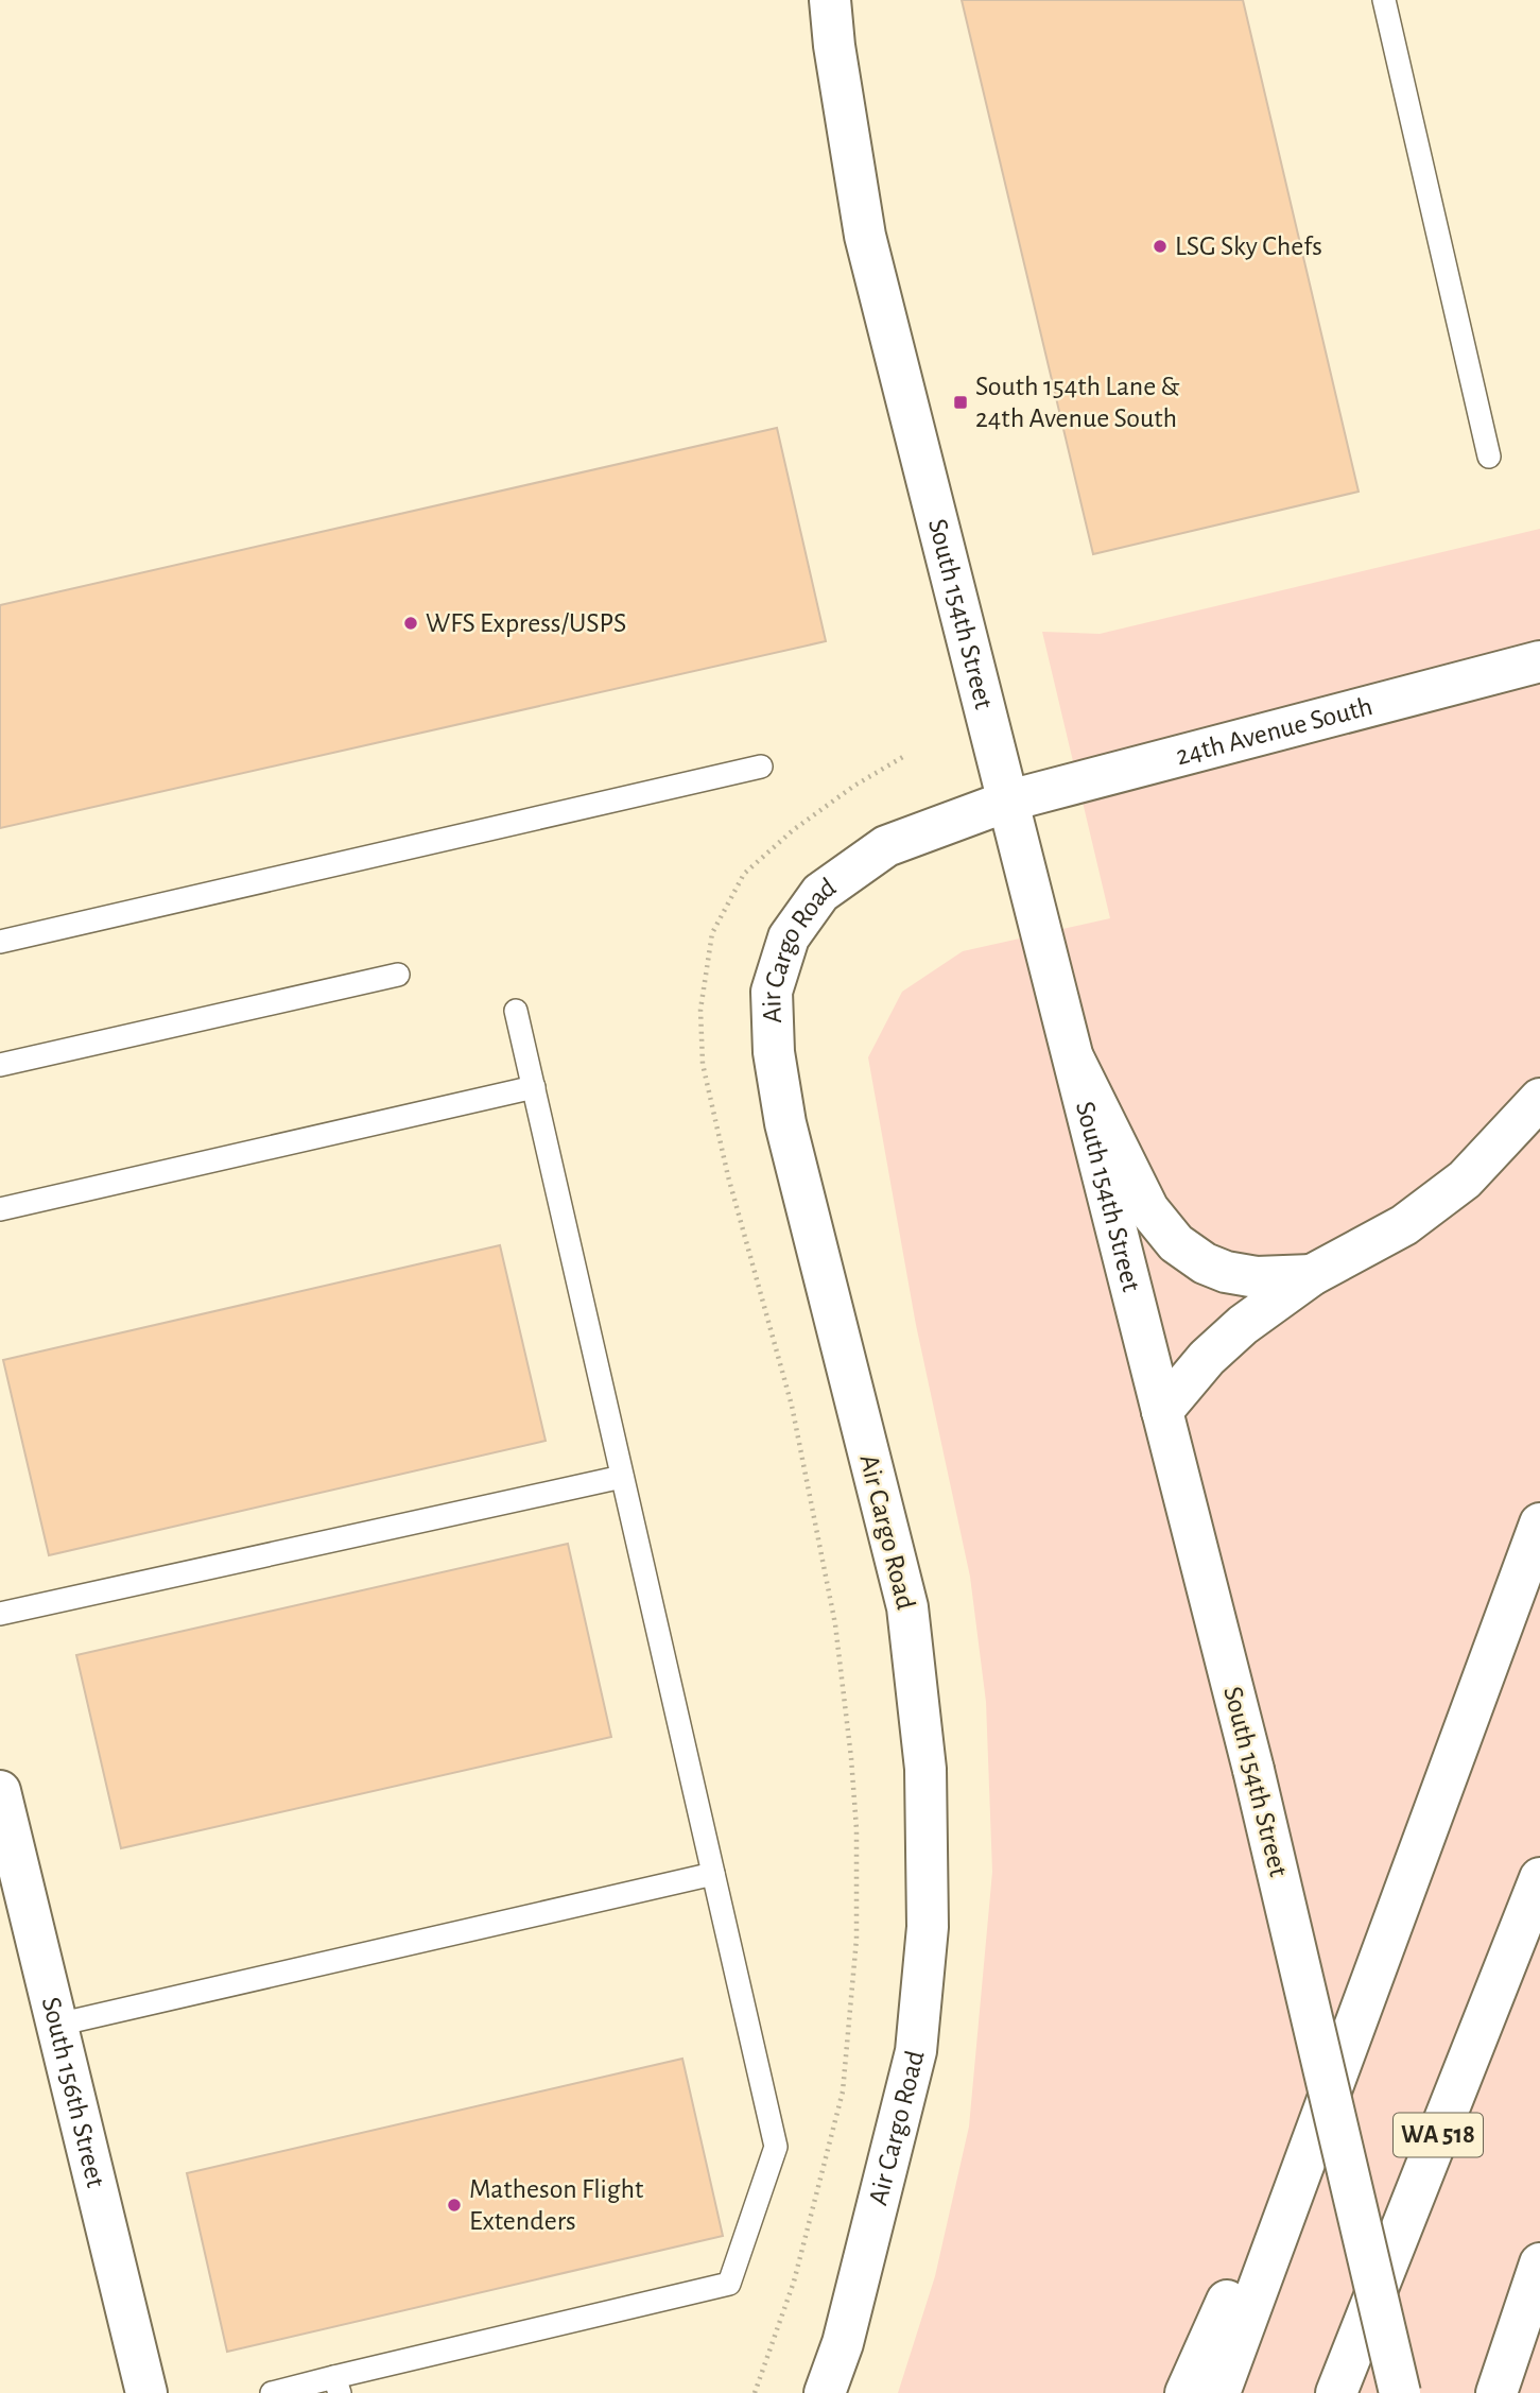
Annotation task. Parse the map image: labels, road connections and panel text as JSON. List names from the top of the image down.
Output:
{
  "streets": {
    "main road": [
      "South 154th Street",
      "24th Avenue South",
      "Air Cargo Road",
      "South 156th Street",
      "WA 518"
    ]
  },
  "crossings": [
    ["South 154th Street", "24th Avenue South"],
    ["South 154th Street", "Air Cargo Road"],
    ["24th Avenue South", "Air Cargo Road"]
  ],
  "places": {
    "other": ["LSG Sky Chefs", "WFS Express/USPS", "Matheson Flight Extenders"],
    "transit": ["South 154th Lane & 24th Avenue South"]
  }
}
